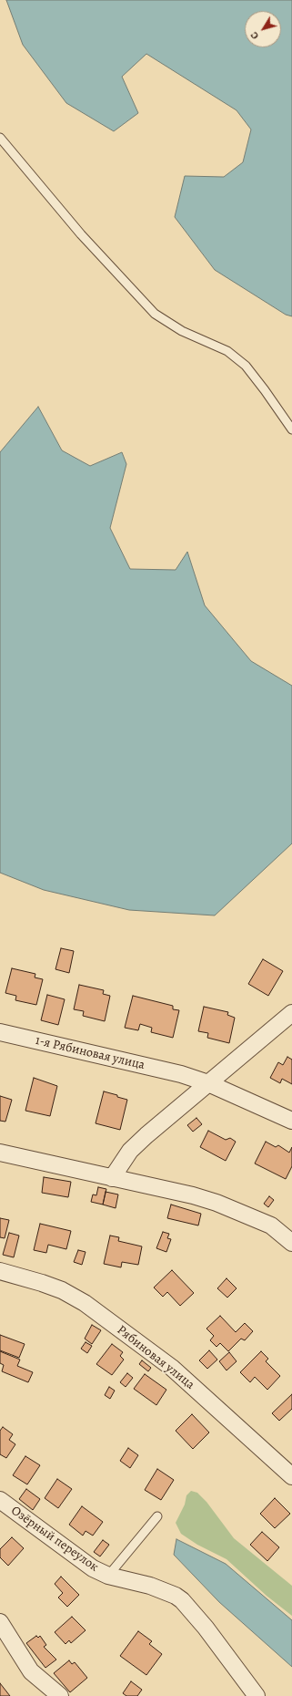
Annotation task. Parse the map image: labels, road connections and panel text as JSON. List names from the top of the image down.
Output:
{
  "streets": {
    "street": ["1-я Рябиновая улица", "Рябиновая улица", "Озёрный переулок"]
  },
  "north": "bottom left"
}
